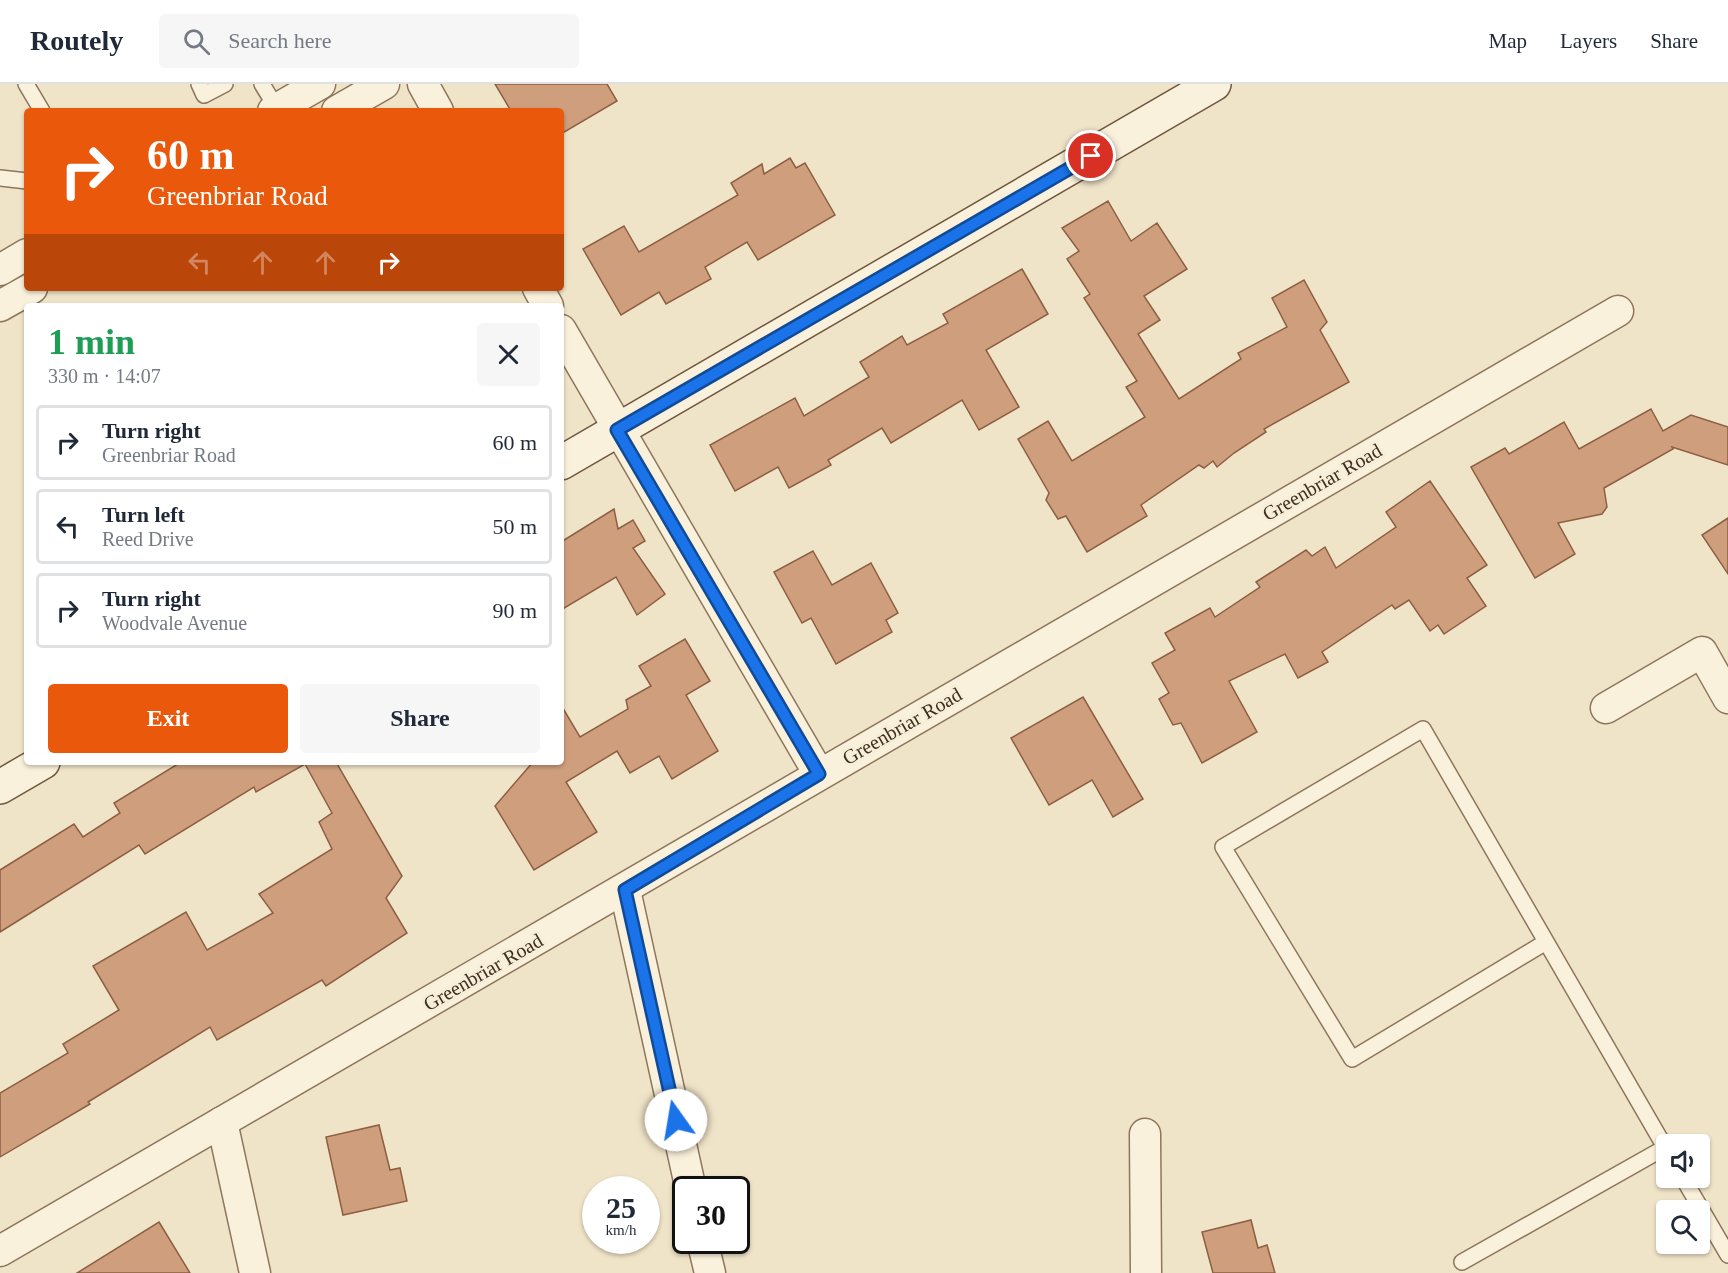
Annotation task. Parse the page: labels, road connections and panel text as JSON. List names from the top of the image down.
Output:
{
  "streets": {
    "street": ["Greenbriar Road"]
  },
  "page": {
    "header": "Routely",
    "search": "Search here",
    "nav": ["Map", "Layers", "Share"],
    "turn": ["60 m", "Greenbriar Road"],
    "heading": ["1 min", "330 m · 14:07"],
    "list": [
      {
        "name": "Turn right",
        "note": "Greenbriar Road",
        "value": "60 m"
      },
      {
        "name": "Turn left",
        "note": "Reed Drive",
        "value": "50 m"
      },
      {
        "name": "Turn right",
        "note": "Woodvale Avenue",
        "value": "90 m"
      }
    ],
    "buttons": ["Exit", "Share"],
    "speed": "25 km/h",
    "limit": "30"
  }
}
